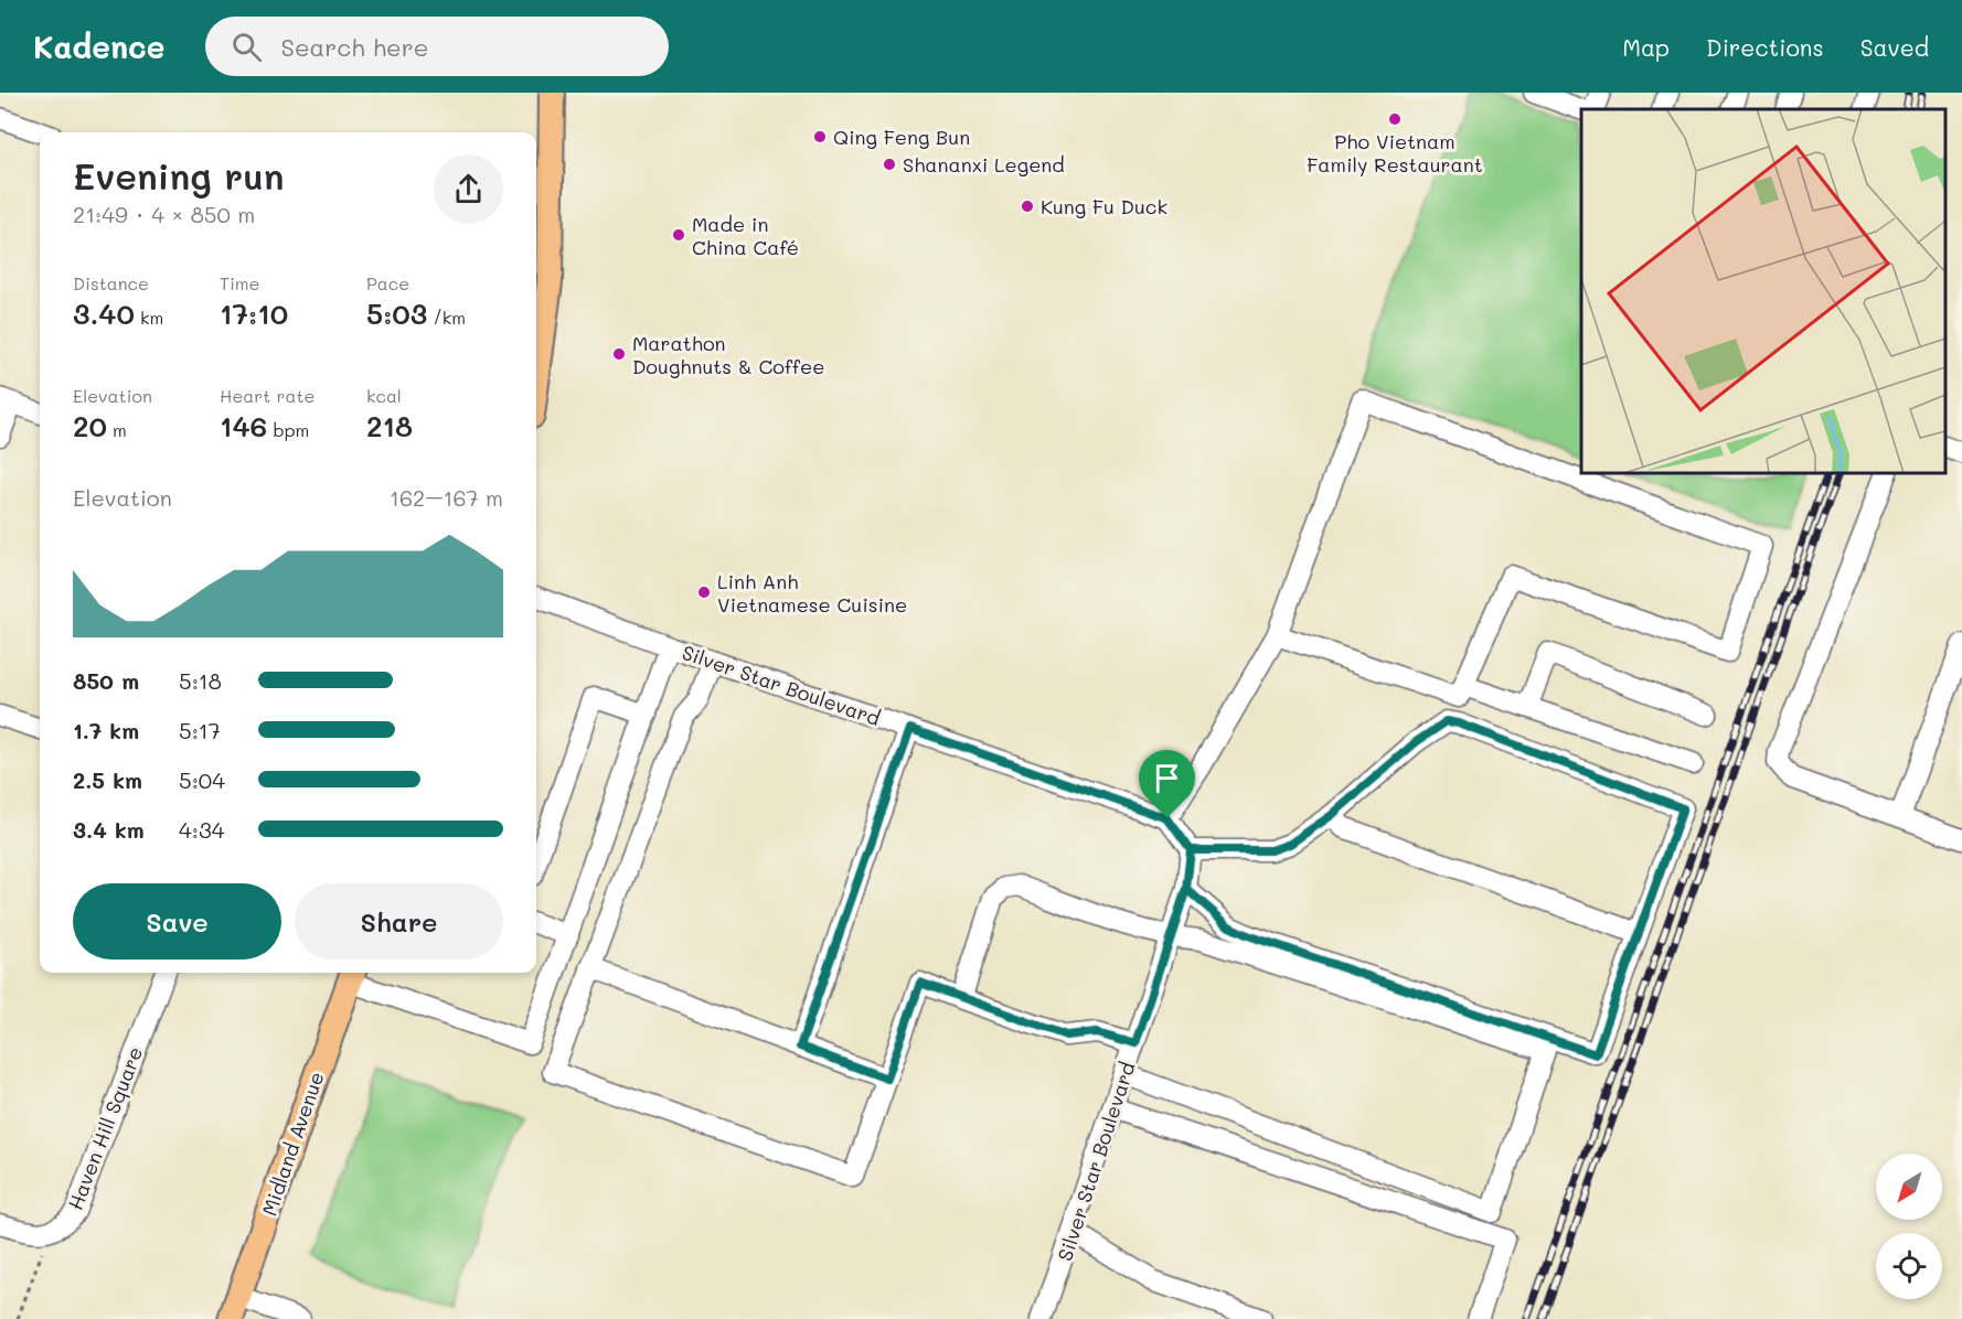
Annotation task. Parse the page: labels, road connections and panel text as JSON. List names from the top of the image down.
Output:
{
  "streets": {
    "main road": ["Midland Avenue"],
    "street": ["Silver Star Boulevard", "Haven Hill Square"]
  },
  "places": [
    "Pho Vietnam Family Restaurant",
    "Qing Feng Bun",
    "Shananxi Legend",
    "Kung Fu Duck",
    "Made in China Café",
    "Marathon Doughnuts & Coffee",
    "Linh Anh Vietnamese Cuisine"
  ],
  "north": "bottom left",
  "page": {
    "header": "Kadence",
    "search": "Search here",
    "nav": ["Map", "Directions", "Saved"],
    "heading": ["Evening run", "21:49 · 4 × 850 m"],
    "stats": [
      ["Distance", "3.40 km"],
      ["Time", "17:10"],
      ["Pace", "5:03 /km"],
      ["Elevation", "20 m"],
      ["Heart rate", "146 bpm"],
      ["kcal", "218"]
    ],
    "chart": ["Elevation", "162–167 m"],
    "list": [
      {
        "name": "850 m",
        "note": "5:18"
      },
      {
        "name": "1.7 km",
        "note": "5:17"
      },
      {
        "name": "2.5 km",
        "note": "5:04"
      },
      {
        "name": "3.4 km",
        "note": "4:34"
      }
    ],
    "buttons": ["Save", "Share"]
  }
}
